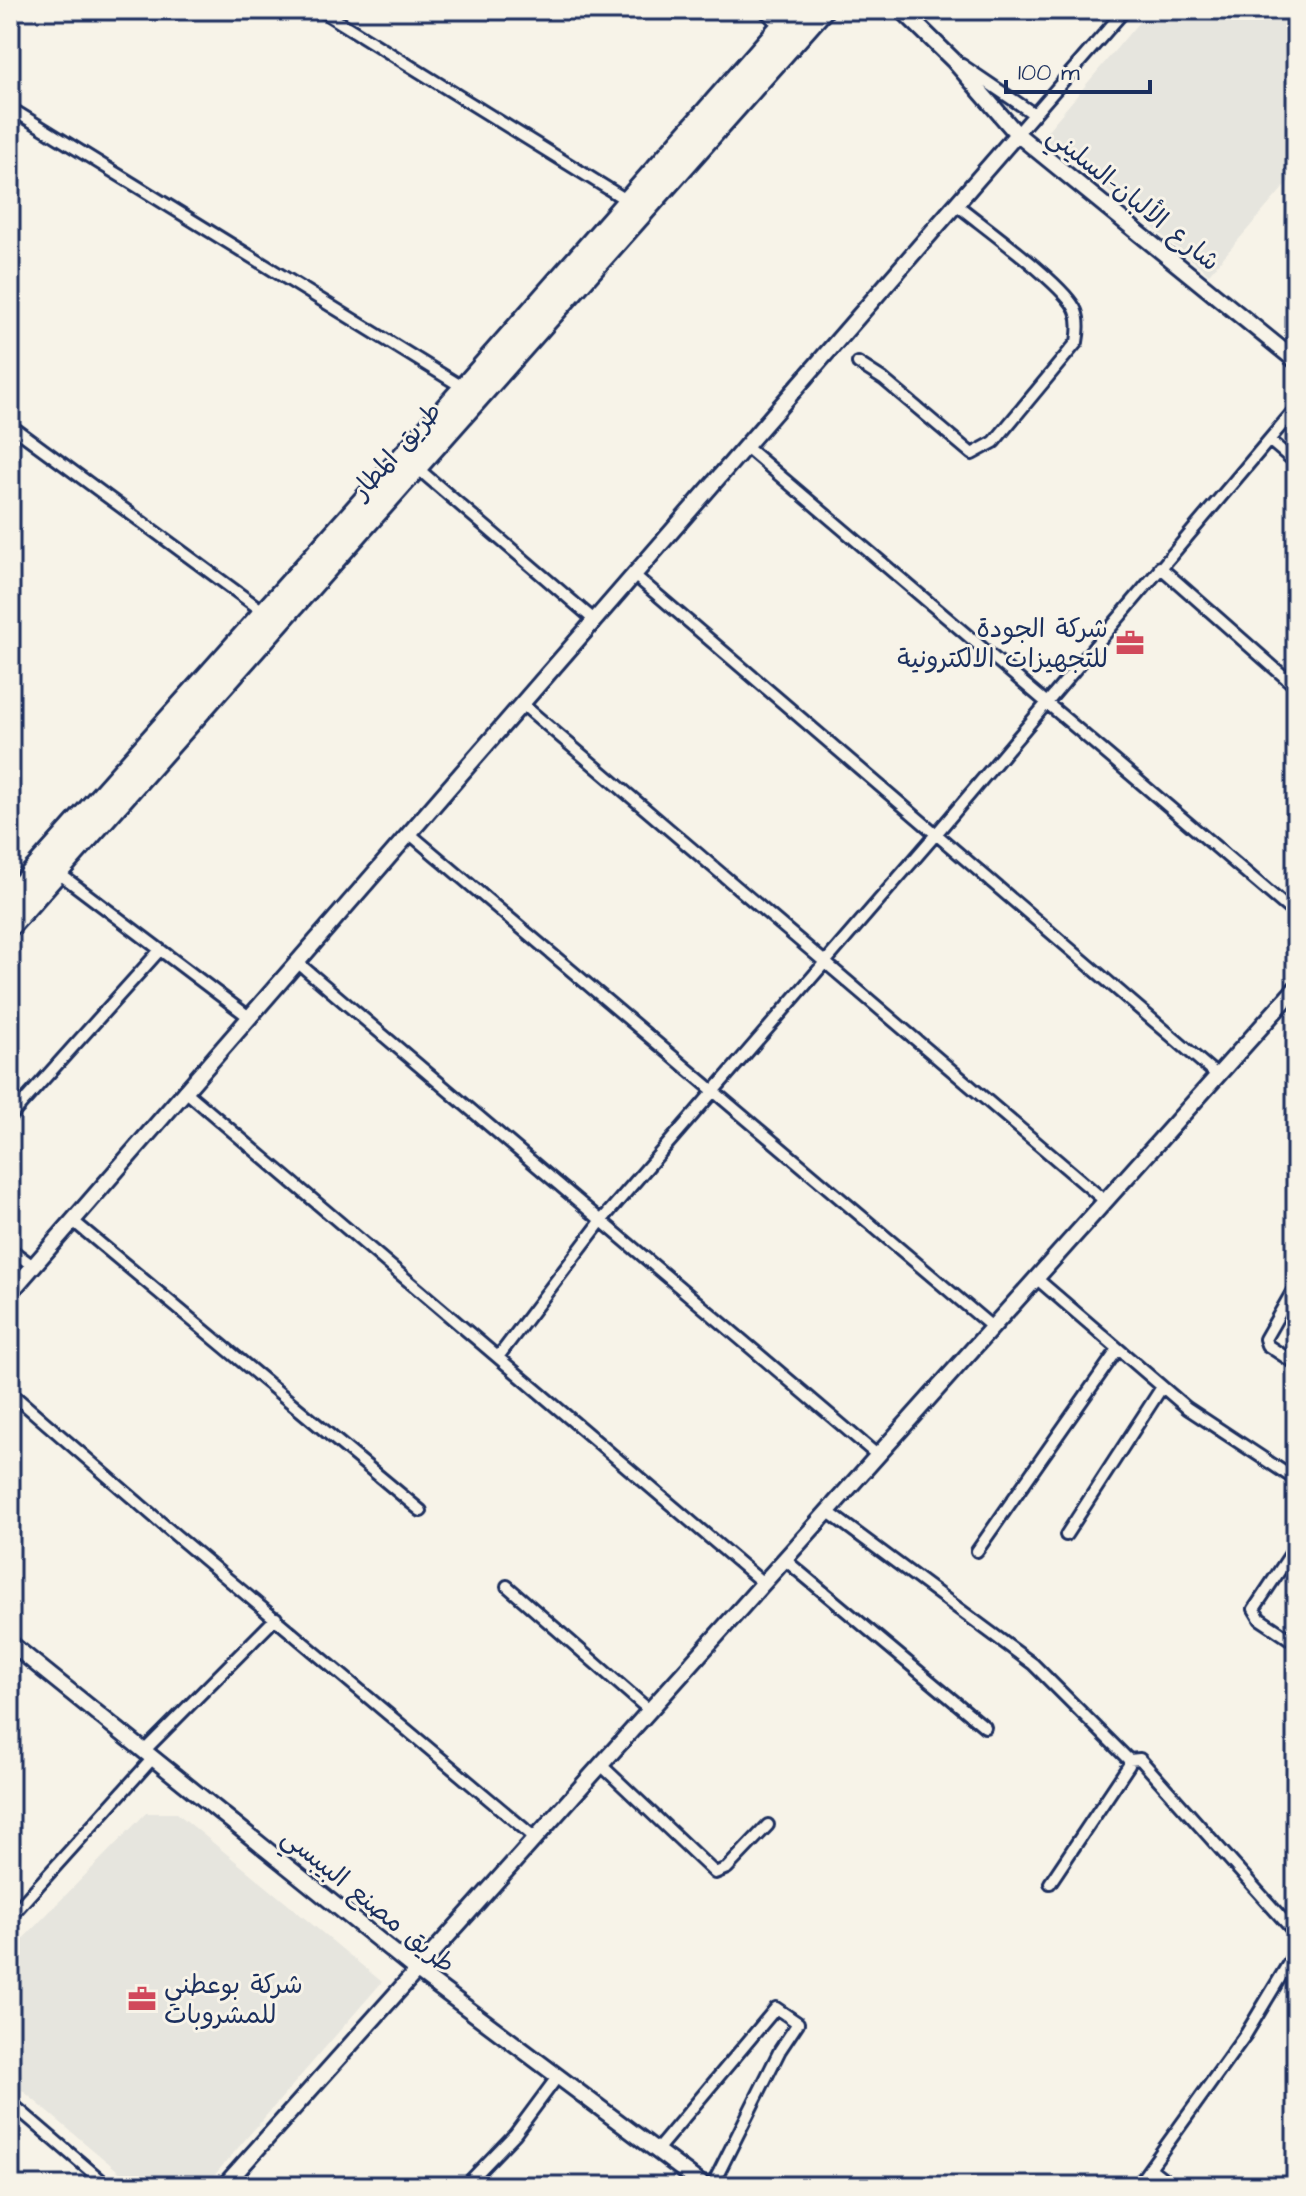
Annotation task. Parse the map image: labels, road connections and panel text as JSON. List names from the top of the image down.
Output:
{
  "streets": {
    "highway": ["طريق المطار"],
    "street": ["شارع الألبان-السليني", "طريق مصنع البيبسي"]
  },
  "places": {
    "office": ["شركة الجودة للتجهيزات الالكترونية", "شركة بوعطني للمشروبات"]
  },
  "scale_bar": "100 m"
}
